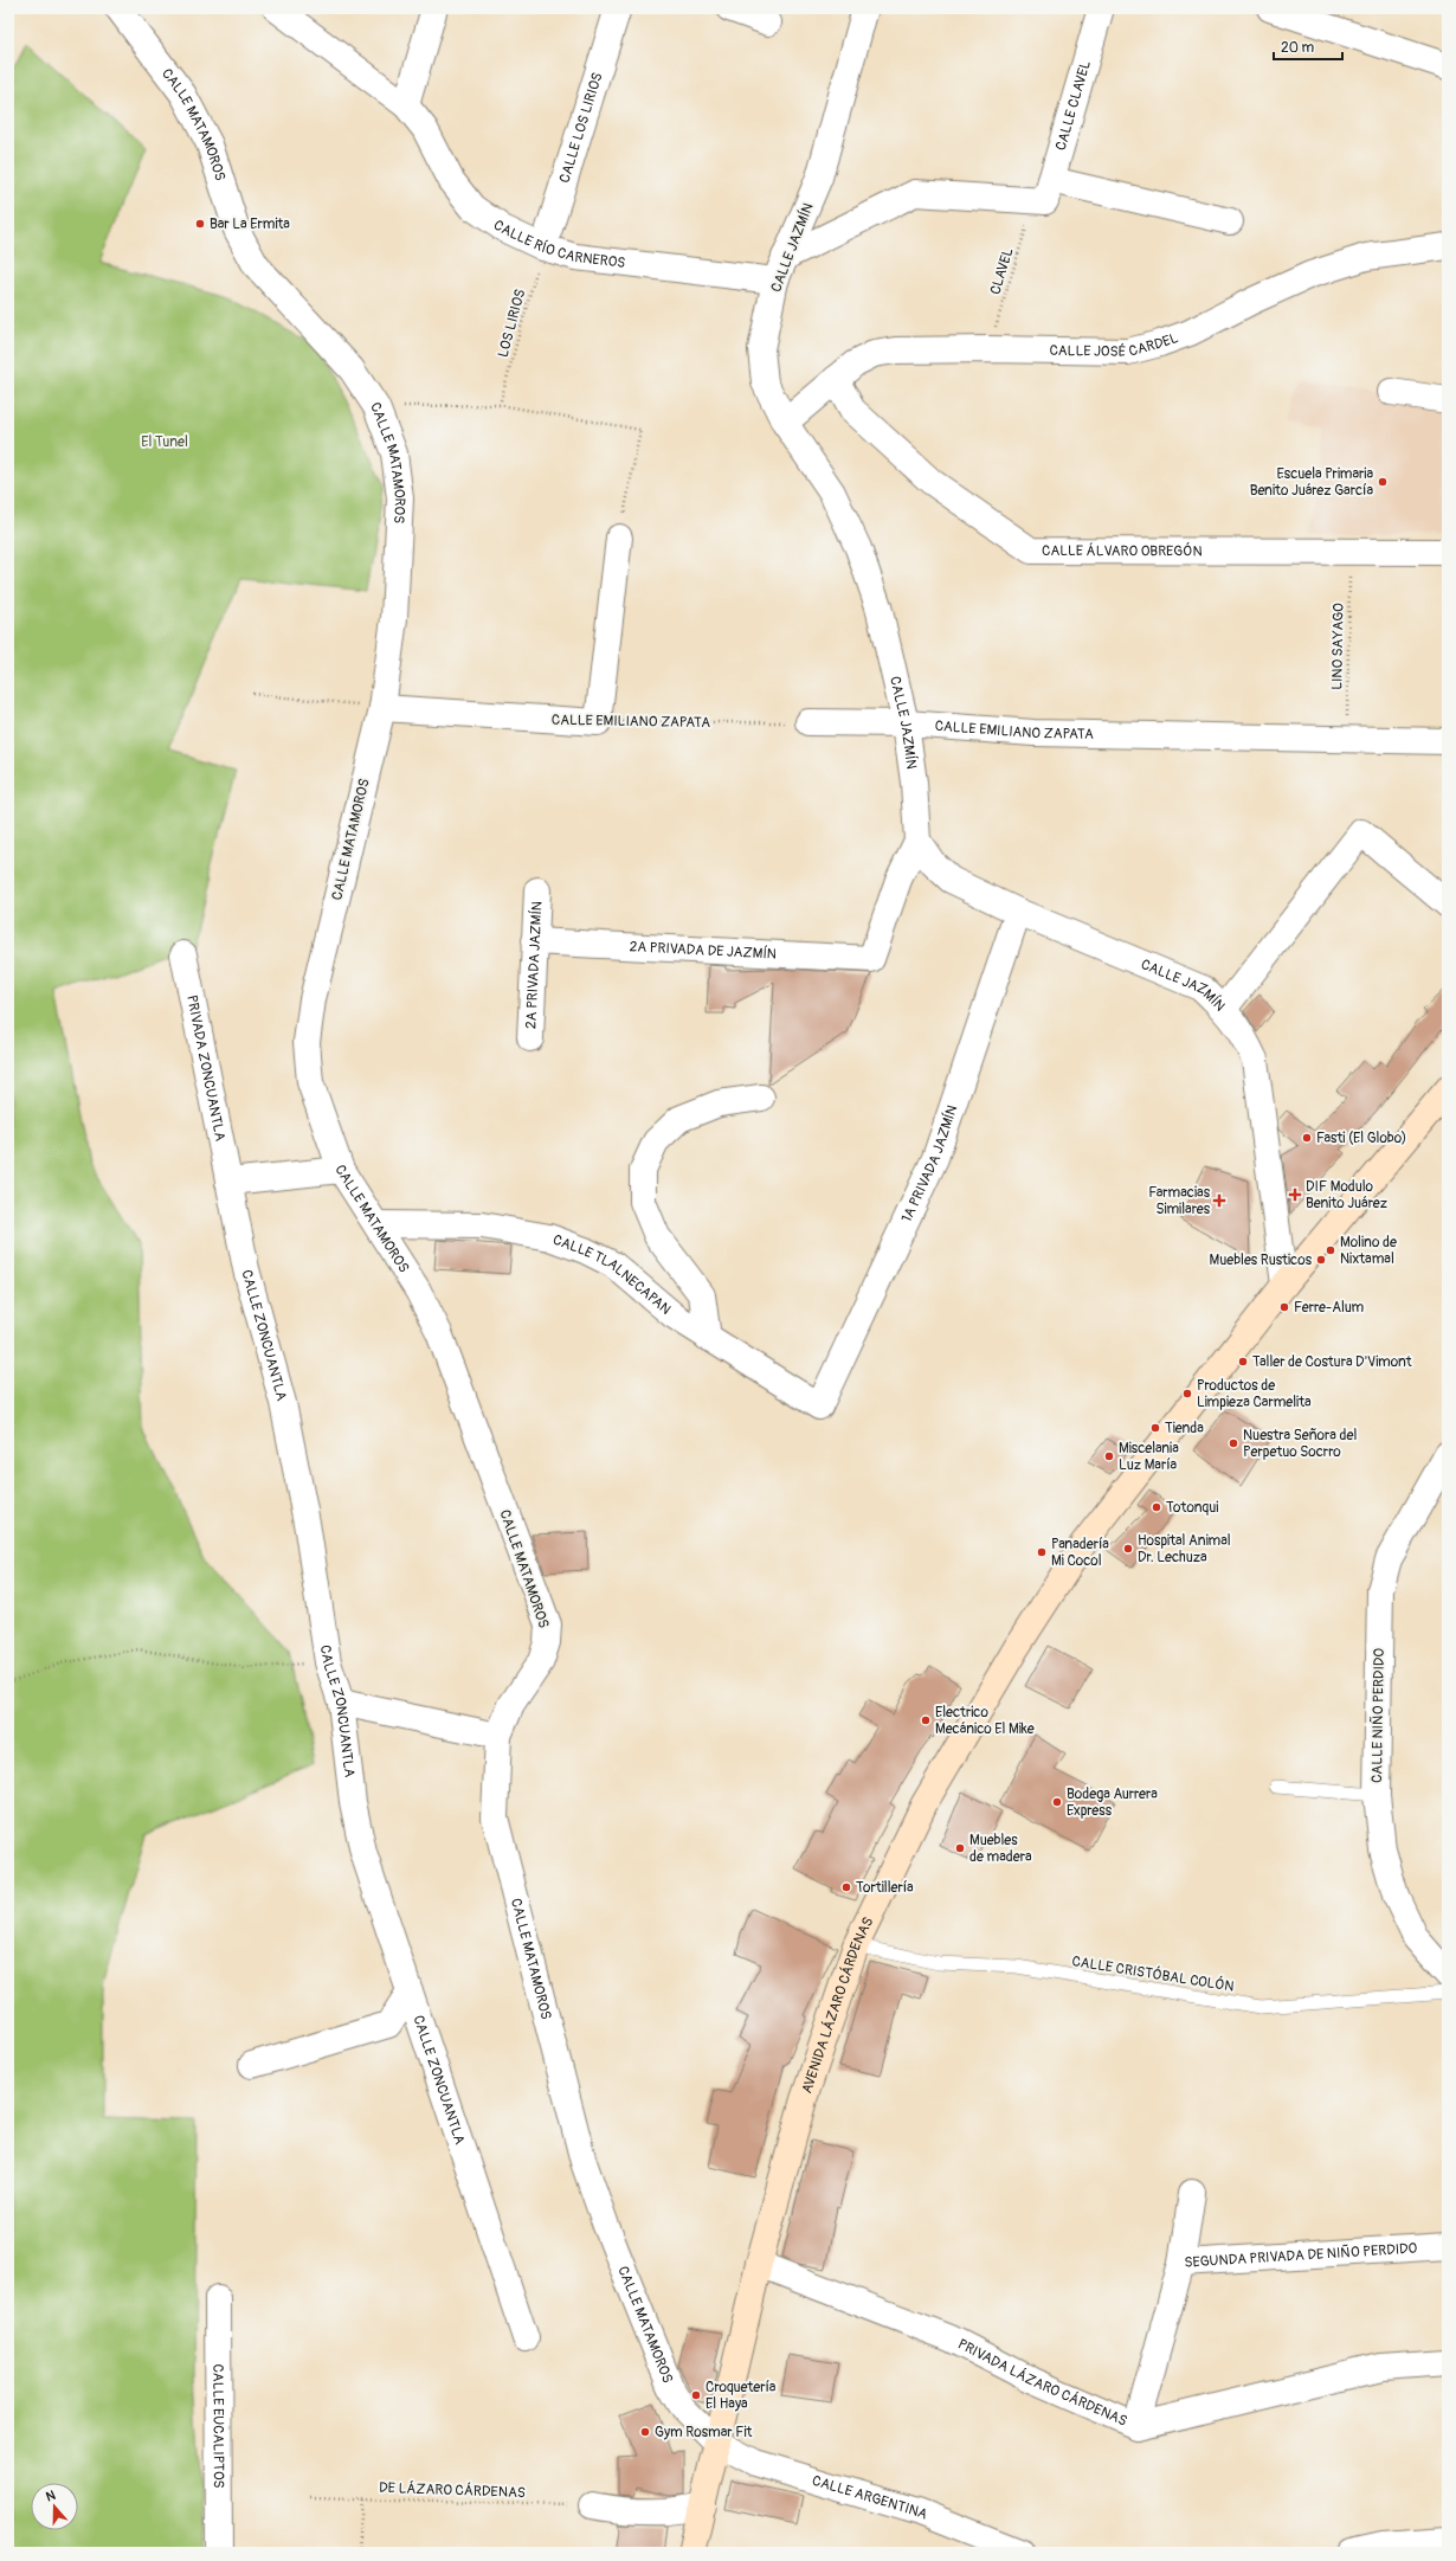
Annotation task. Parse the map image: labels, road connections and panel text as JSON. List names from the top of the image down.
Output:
{
  "streets": {
    "main road": ["AVENIDA LÁZARO CÁRDENAS"],
    "street": [
      "CALLE CLAVEL",
      "CALLE MATAMOROS",
      "CALLE LOS LIRIOS",
      "CALLE RÍO CARNEROS",
      "CALLE JAZMÍN",
      "CALLE JOSÉ CARDEL",
      "CALLE ÁLVARO OBREGÓN",
      "CALLE EMILIANO ZAPATA",
      "2A PRIVADA DE JAZMÍN",
      "2A PRIVADA JAZMÍN",
      "PRIVADA ZONCUANTLA",
      "1A PRIVADA JAZMÍN",
      "CALLE TLALNECAPAN",
      "CALLE ZONCUANTLA",
      "CALLE NIÑO PERDIDO",
      "SEGUNDA PRIVADA DE NIÑO PERDIDO",
      "PRIVADA LÁZARO CÁRDENAS",
      "CALLE EUCALIPTOS",
      "CALLE ARGENTINA"
    ],
    "lane": ["CALLE CRISTÓBAL COLÓN"],
    "path": [
      "CLAVEL",
      "LOS LIRIOS",
      "LINO SAYAGO",
      "DE LÁZARO CÁRDENAS"
    ]
  },
  "crossings": [
    ["CALLE CLAVEL", "CLAVEL"],
    ["CALLE MATAMOROS", "CALLE EMILIANO ZAPATA"],
    ["CALLE MATAMOROS", "CALLE TLALNECAPAN"],
    ["CALLE MATAMOROS", "AVENIDA LÁZARO CÁRDENAS"],
    ["CALLE MATAMOROS", "CALLE ARGENTINA"],
    ["CALLE LOS LIRIOS", "CALLE RÍO CARNEROS"],
    ["CALLE LOS LIRIOS", "LOS LIRIOS"],
    ["CALLE RÍO CARNEROS", "CALLE JAZMÍN"],
    ["CALLE RÍO CARNEROS", "LOS LIRIOS"],
    ["CALLE JAZMÍN", "CALLE JOSÉ CARDEL"],
    ["CALLE JAZMÍN", "CALLE EMILIANO ZAPATA"],
    ["CALLE JAZMÍN", "2A PRIVADA DE JAZMÍN"],
    ["CALLE JAZMÍN", "1A PRIVADA JAZMÍN"],
    ["CALLE JAZMÍN", "AVENIDA LÁZARO CÁRDENAS"],
    ["CLAVEL", "CALLE JOSÉ CARDEL"],
    ["CALLE JOSÉ CARDEL", "CALLE ÁLVARO OBREGÓN"],
    ["CALLE ÁLVARO OBREGÓN", "LINO SAYAGO"],
    ["LINO SAYAGO", "CALLE EMILIANO ZAPATA"],
    ["2A PRIVADA DE JAZMÍN", "2A PRIVADA JAZMÍN"],
    ["PRIVADA ZONCUANTLA", "CALLE ZONCUANTLA"],
    ["1A PRIVADA JAZMÍN", "CALLE TLALNECAPAN"],
    ["CALLE CRISTÓBAL COLÓN", "AVENIDA LÁZARO CÁRDENAS"],
    ["AVENIDA LÁZARO CÁRDENAS", "PRIVADA LÁZARO CÁRDENAS"],
    ["AVENIDA LÁZARO CÁRDENAS", "CALLE ARGENTINA"],
    ["SEGUNDA PRIVADA DE NIÑO PERDIDO", "PRIVADA LÁZARO CÁRDENAS"]
  ],
  "parks": ["El Tunel"],
  "places": {
    "other": [
      "Bar La Ermita",
      "Escuela Primaria Benito Juárez García",
      "Fasti (El Globo)",
      "Molino de Nixtamal",
      "Muebles Rusticos",
      "Ferre-Alum",
      "Taller de Costura D'Vimont",
      "Productos de Limpieza Carmelita",
      "Tienda",
      "Nuestra Señora del Perpetuo Socrro",
      "Miscelania Luz María",
      "Totonqui",
      "Hospital Animal Dr. Lechuza",
      "Panadería Mi Cocol",
      "Electrico Mecánico El Mike",
      "Bodega Aurrera Express",
      "Muebles de madera",
      "Tortillería",
      "Croquetería El Haya",
      "Gym Rosmar Fit"
    ],
    "health": ["DIF Modulo Benito Juárez", "Farmacias Similares"]
  },
  "scale_bar": "20 m",
  "north": "top"
}
